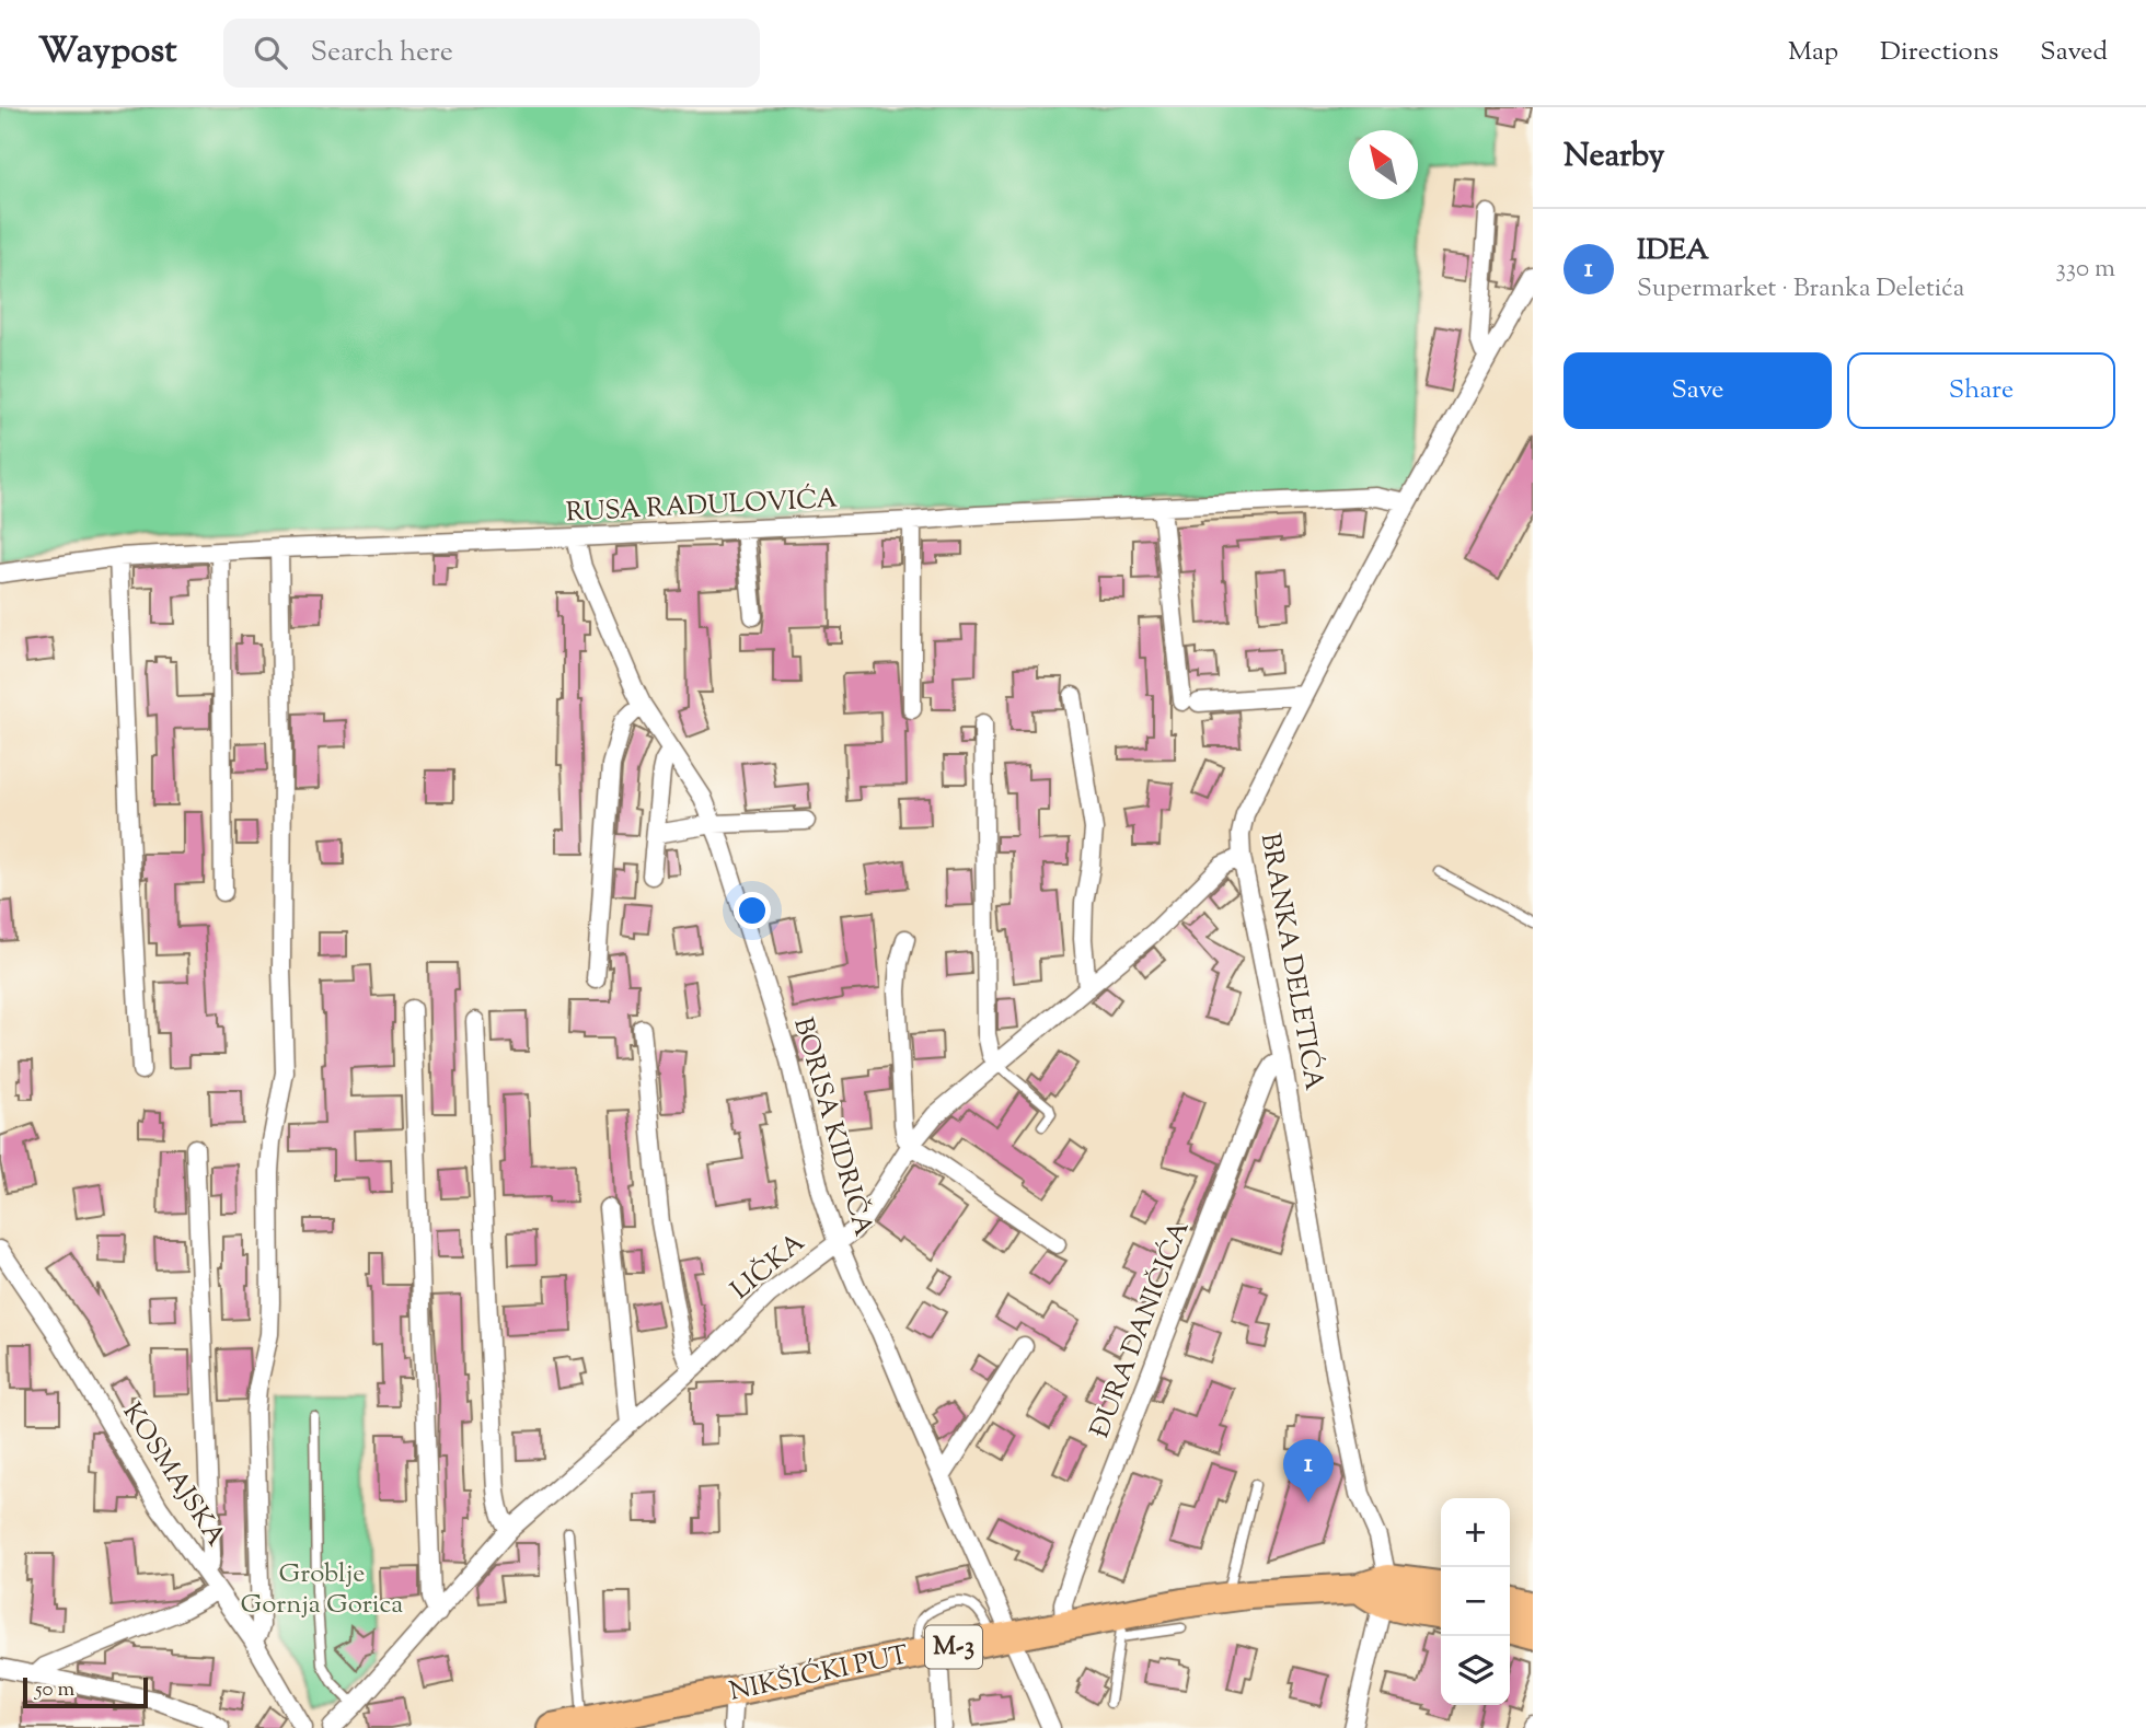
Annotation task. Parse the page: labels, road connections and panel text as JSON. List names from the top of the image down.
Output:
{
  "streets": {
    "main road": ["M-3", "NIKŠIĆKI PUT"],
    "street": [
      "RUSA RADULOVIĆA",
      "BRANKA DELETIĆA",
      "BORISA KIDRIČA",
      "LIČKA",
      "ĐURA DANIČIĆA",
      "KOSMAJSKA"
    ]
  },
  "crossings": [
    ["RUSA RADULOVIĆA", "BRANKA DELETIĆA"],
    ["RUSA RADULOVIĆA", "BORISA KIDRIČA"],
    ["BRANKA DELETIĆA", "LIČKA"],
    ["BRANKA DELETIĆA", "ĐURA DANIČIĆA"],
    ["BRANKA DELETIĆA", "NIKŠIĆKI PUT"],
    ["BORISA KIDRIČA", "LIČKA"],
    ["BORISA KIDRIČA", "NIKŠIĆKI PUT"],
    ["ĐURA DANIČIĆA", "NIKŠIĆKI PUT"]
  ],
  "parks": ["Groblje Gornja Gorica"],
  "scale_bar": "50 m",
  "north": "top left",
  "page": {
    "header": "Waypost",
    "search": "Search here",
    "nav": ["Map", "Directions", "Saved"],
    "heading": "Nearby",
    "list": [
      {
        "mark": "1",
        "name": "IDEA",
        "note": "Supermarket · Branka Deletića",
        "value": "330 m"
      }
    ],
    "buttons": ["Save", "Share"],
    "pins": "1",
    "map_buttons": ["+", "−"],
    "scale": "50 m"
  }
}
